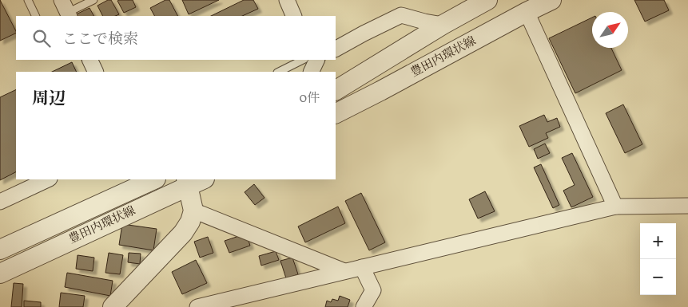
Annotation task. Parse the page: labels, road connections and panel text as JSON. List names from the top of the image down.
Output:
{
  "streets": {
    "street": ["豊田内環状線"]
  },
  "north": "top right",
  "page": {
    "search": "ここで検索",
    "heading": ["周辺", "0件"],
    "map_buttons": ["+", "−"]
  }
}
